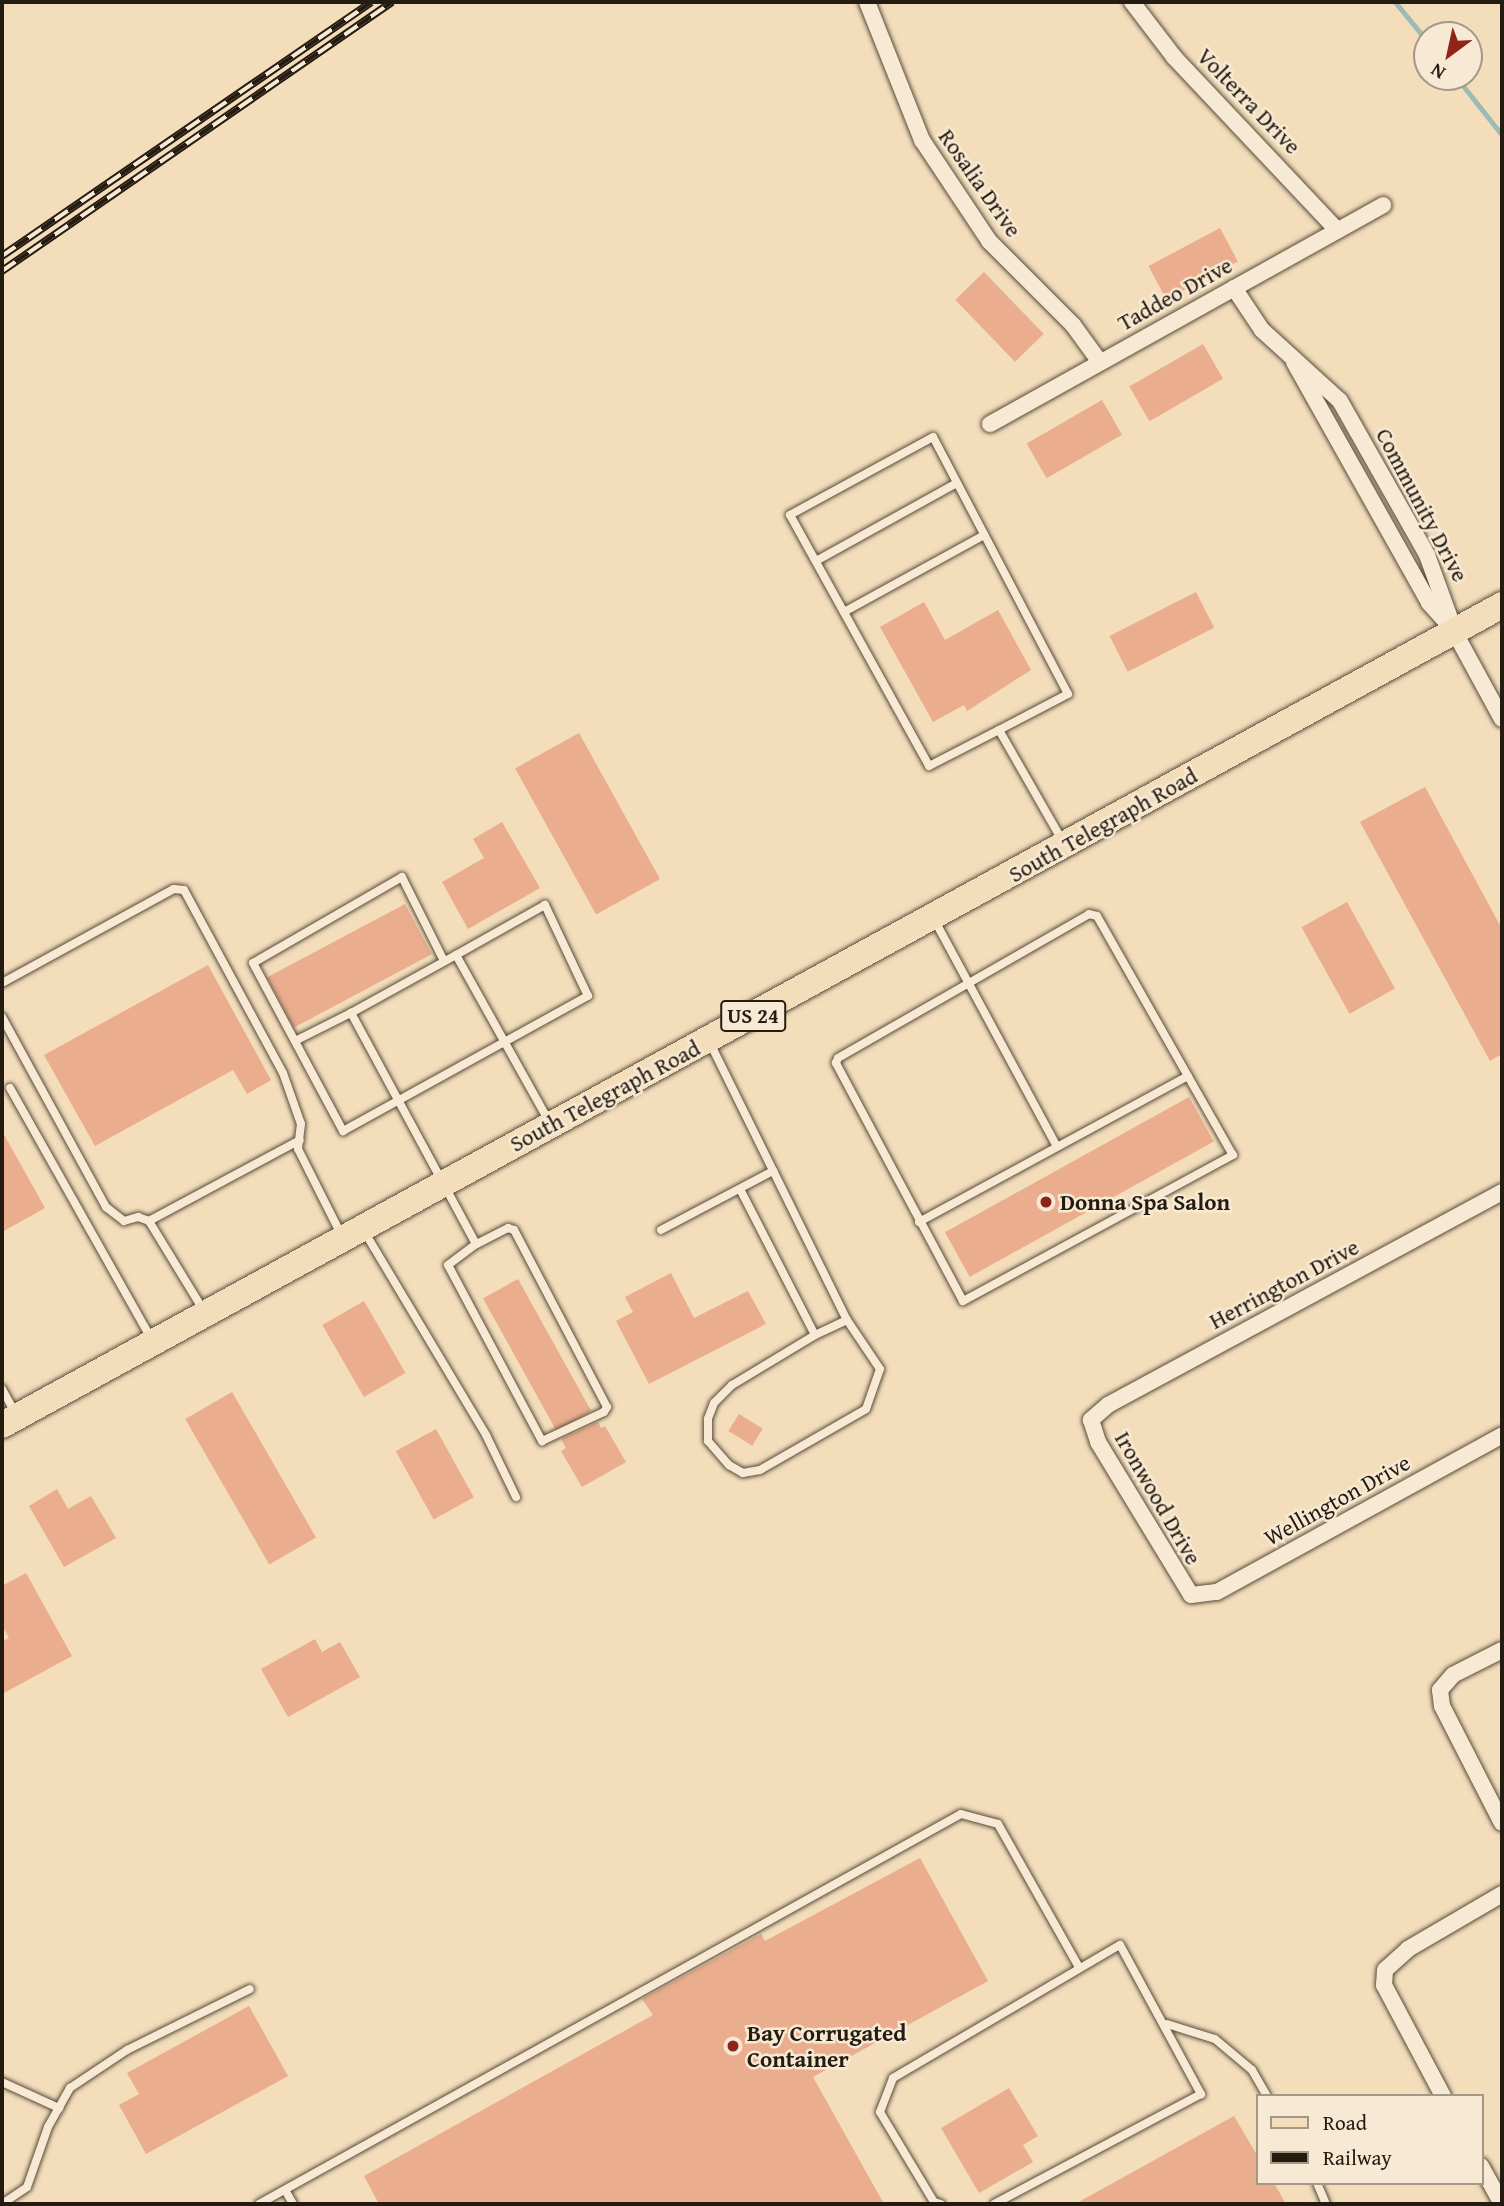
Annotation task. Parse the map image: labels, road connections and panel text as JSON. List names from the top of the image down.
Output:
{
  "streets": {
    "main road": ["South Telegraph Road", "US 24"],
    "street": [
      "Volterra Drive",
      "Rosalia Drive",
      "Taddeo Drive",
      "Community Drive",
      "Herrington Drive",
      "Ironwood Drive",
      "Wellington Drive"
    ]
  },
  "crossings": [
    ["Volterra Drive", "Taddeo Drive"],
    ["Rosalia Drive", "Taddeo Drive"],
    ["Taddeo Drive", "Community Drive"],
    ["Community Drive", "South Telegraph Road"],
    ["Herrington Drive", "Ironwood Drive"],
    ["Ironwood Drive", "Wellington Drive"]
  ],
  "places": ["Donna Spa Salon", "Bay Corrugated Container"],
  "legend": ["Road", "Railway"],
  "north": "bottom left"
}
